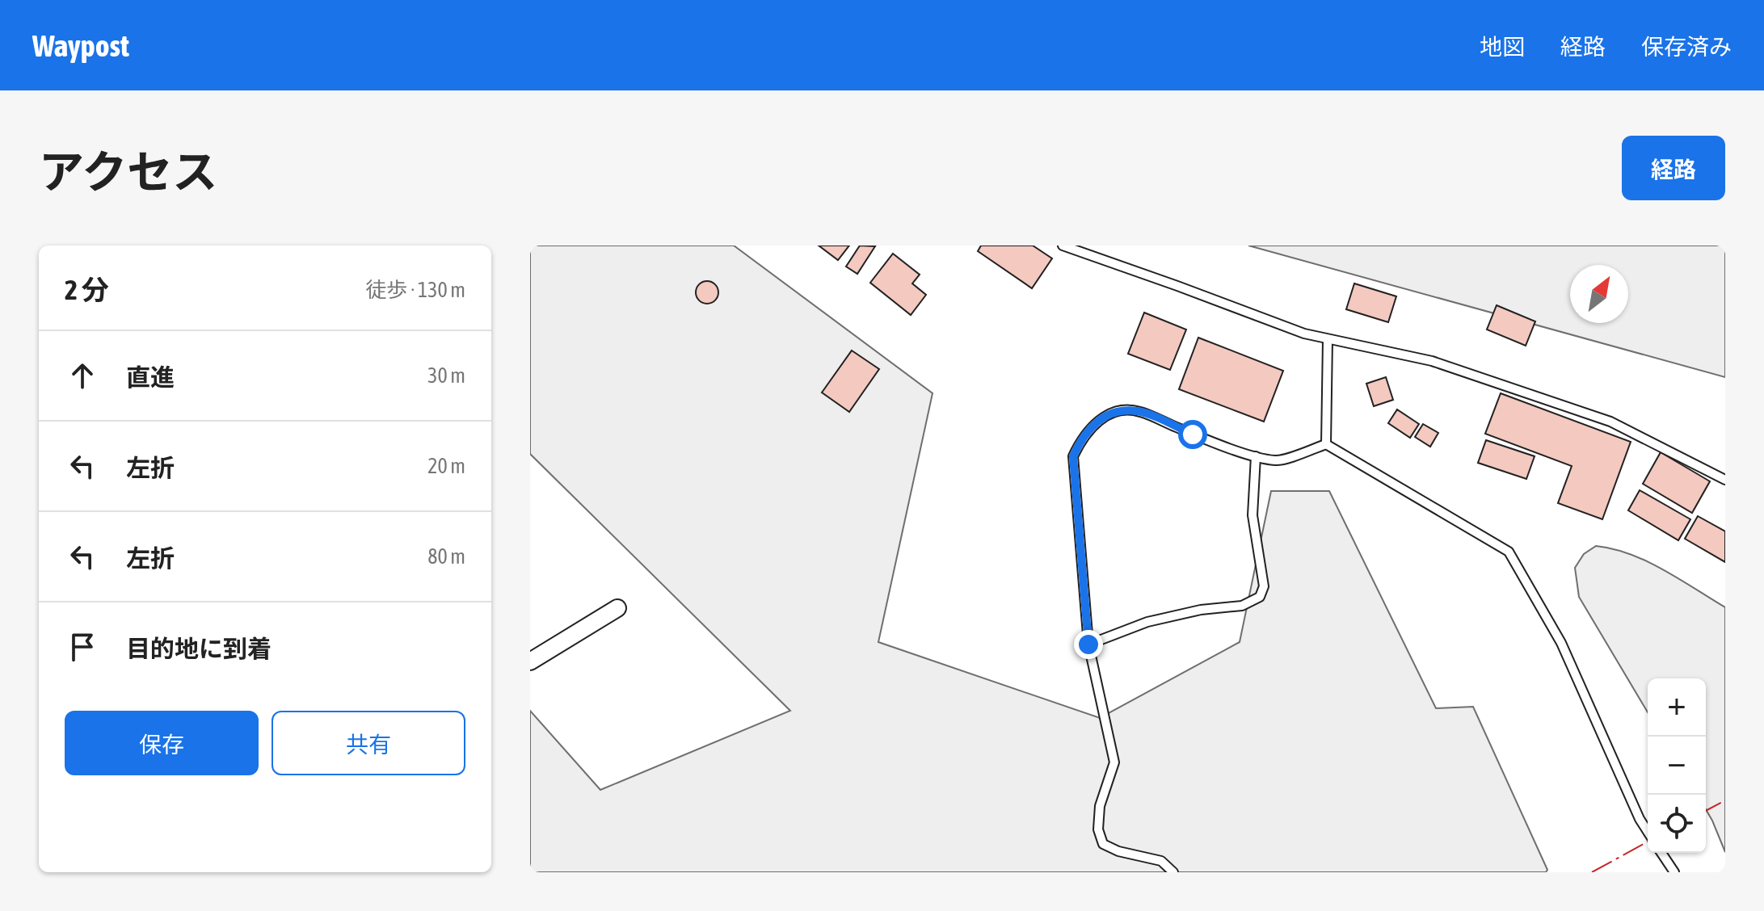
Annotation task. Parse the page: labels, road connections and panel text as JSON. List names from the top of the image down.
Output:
{
  "north": "top right",
  "page": {
    "header": "Waypost",
    "nav": ["地図", "経路", "保存済み"],
    "title": "アクセス",
    "buttons": [
      "経路",
      ["保存", "共有"]
    ],
    "heading": ["2 分", "徒歩 · 130 m"],
    "list": [
      ["直進", "30 m"],
      ["左折", "20 m"],
      ["左折", "80 m"],
      "目的地に到着"
    ],
    "map_buttons": ["+", "−"]
  }
}
